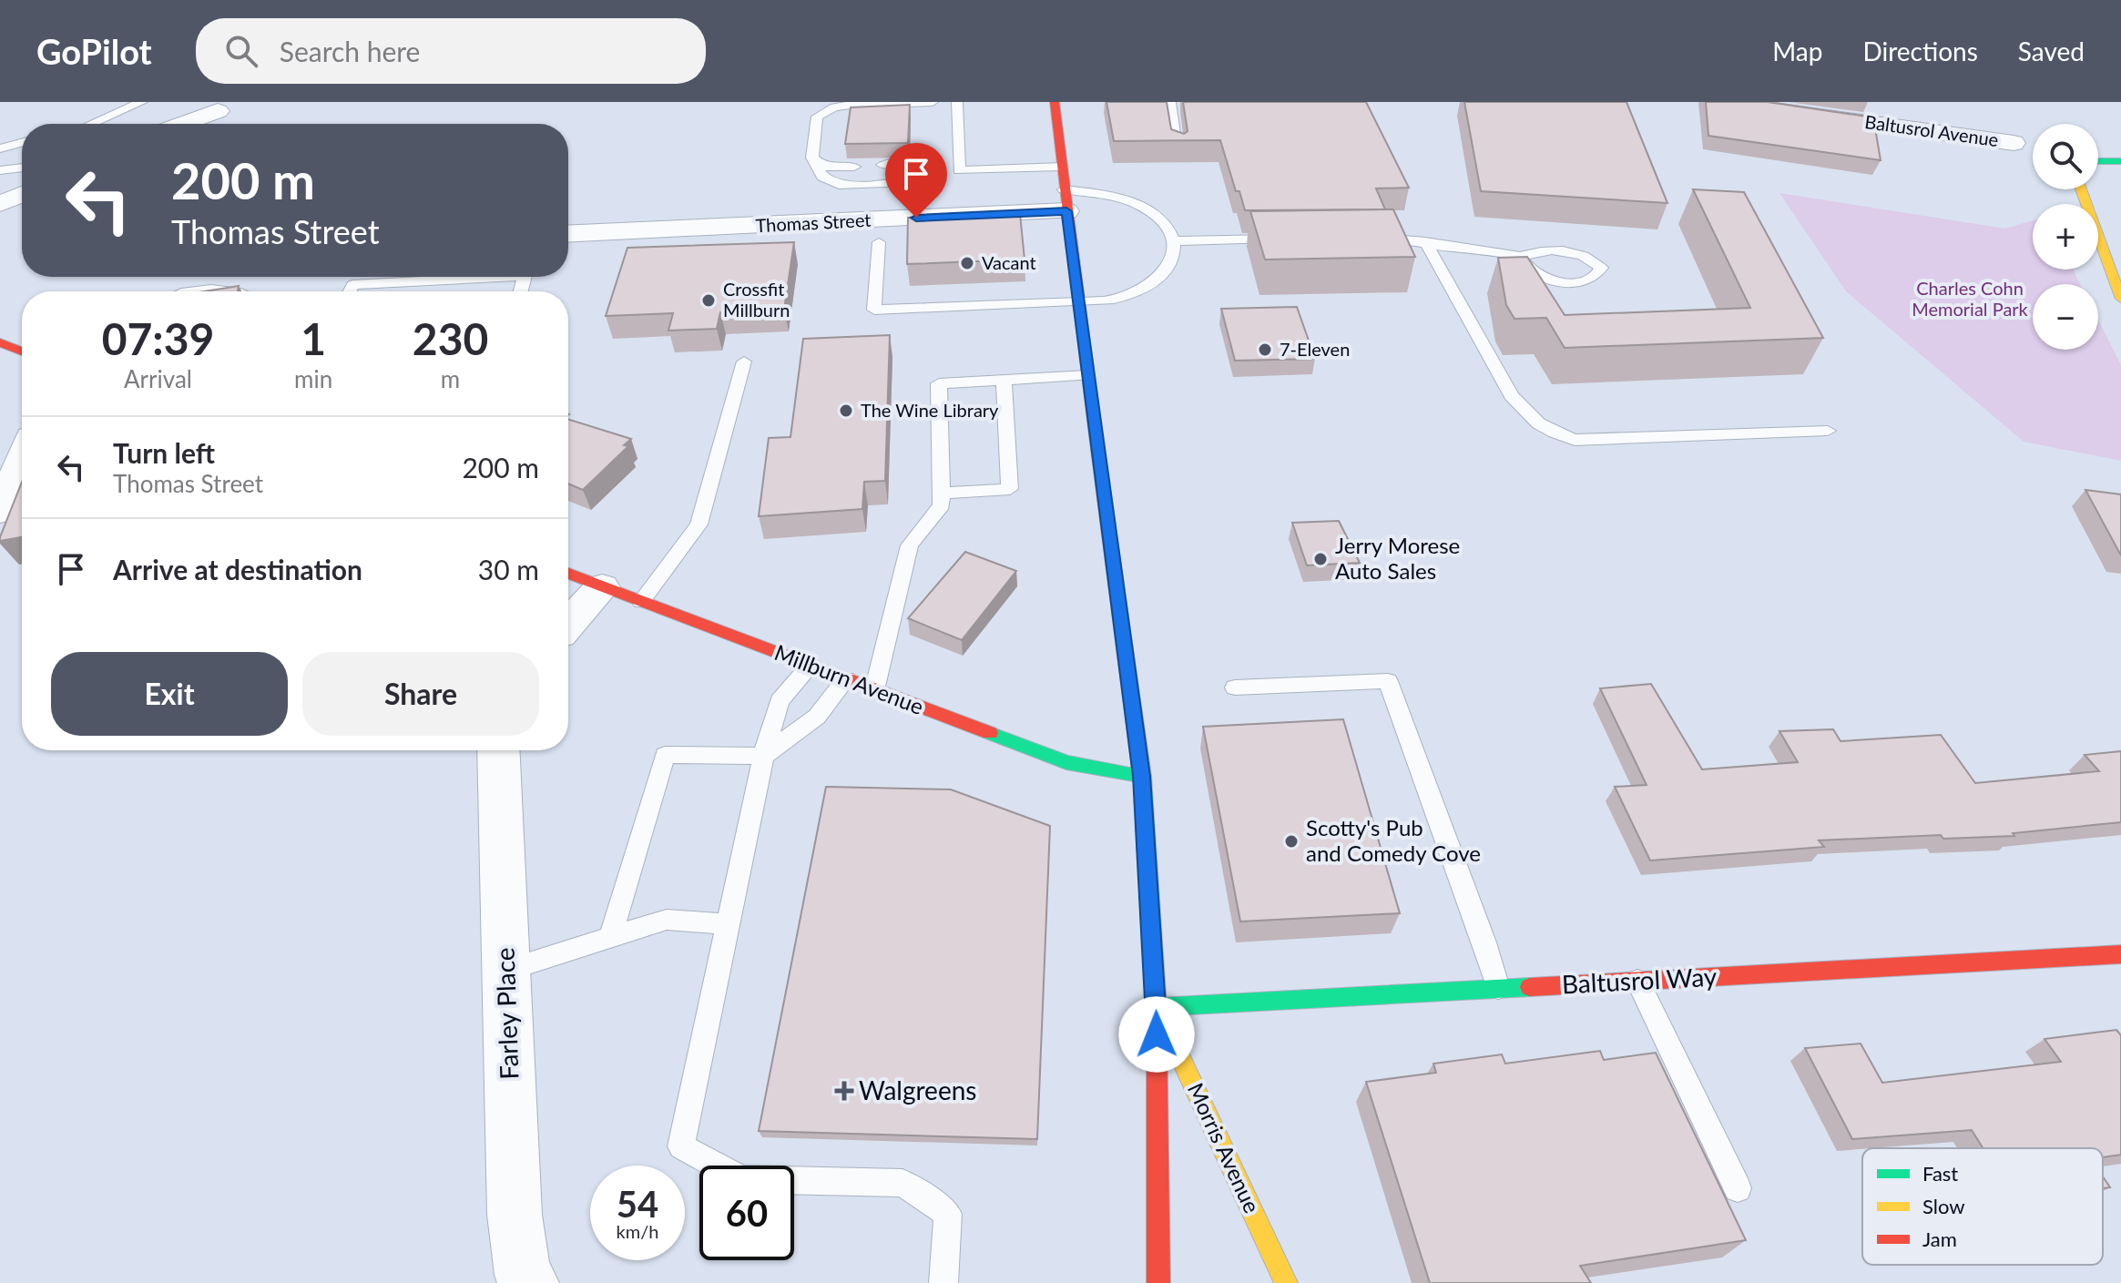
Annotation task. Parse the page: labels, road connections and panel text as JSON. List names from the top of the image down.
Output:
{
  "streets": {
    "main road": ["Millburn Avenue", "Baltusrol Way", "Morris Avenue"],
    "street": ["Baltusrol Avenue", "Thomas Street", "Farley Place"]
  },
  "crossings": [
    ["Thomas Street", "Morris Avenue"],
    ["Millburn Avenue", "Morris Avenue"],
    ["Baltusrol Way", "Morris Avenue"]
  ],
  "parks": ["Charles Cohn Memorial Park"],
  "places": {
    "other": [
      "Vacant",
      "Crossfit Millburn",
      "7-Eleven",
      "The Wine Library",
      "Jerry Morese Auto Sales",
      "Scotty's Pub and Comedy Cove"
    ],
    "health": ["Walgreens"]
  },
  "legend": ["Fast", "Slow", "Jam"],
  "page": {
    "header": "GoPilot",
    "search": "Search here",
    "nav": ["Map", "Directions", "Saved"],
    "map_buttons": ["+", "−"],
    "turn": ["200 m", "Thomas Street"],
    "eta": [
      "07:39",
      "Arrival",
      "1",
      "min",
      "230",
      "m"
    ],
    "list": [
      {
        "name": "Turn left",
        "note": "Thomas Street",
        "value": "200 m"
      },
      {
        "name": "Arrive at destination",
        "value": "30 m"
      }
    ],
    "buttons": ["Exit", "Share"],
    "speed": "54 km/h",
    "limit": "60"
  }
}
